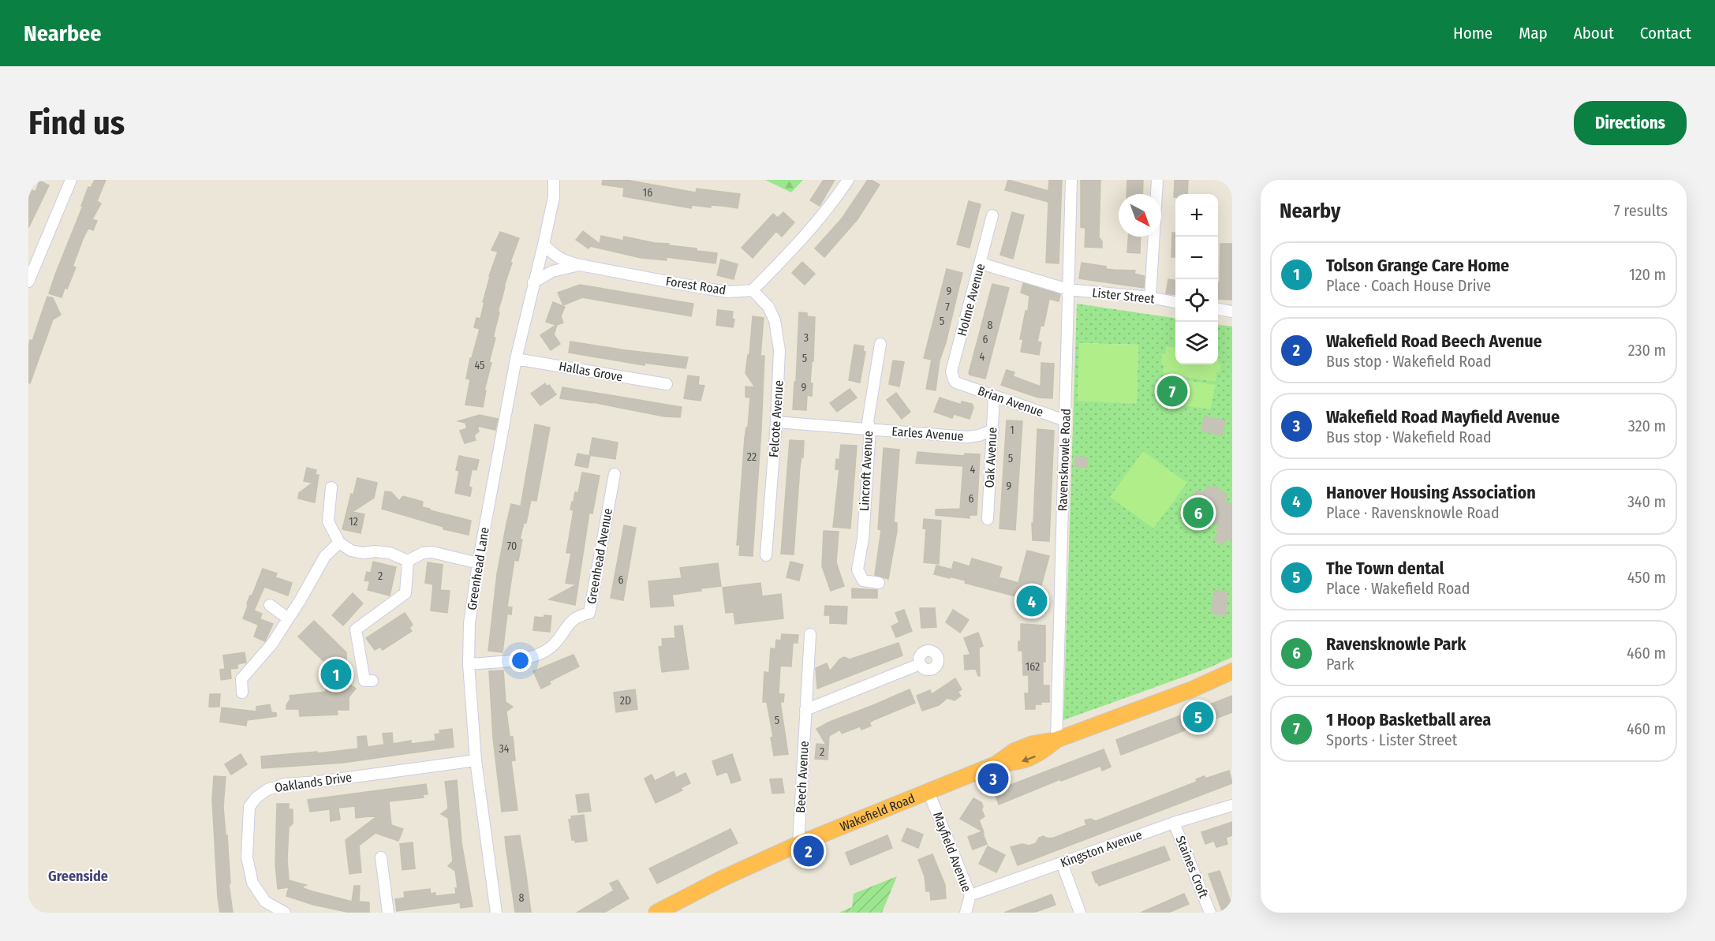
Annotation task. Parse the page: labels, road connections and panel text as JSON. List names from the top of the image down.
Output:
{
  "streets": {
    "highway": ["Wakefield Road"],
    "street": [
      "Forest Road",
      "Lister Street",
      "Holme Avenue",
      "Hallas Grove",
      "Brian Avenue",
      "Felcote Avenue",
      "Earles Avenue",
      "Oak Avenue",
      "Ravensknowle Road",
      "Lincroft Avenue",
      "Greenhead Avenue",
      "Greenhead Lane",
      "Beech Avenue",
      "Oaklands Drive",
      "Kingston Avenue",
      "Mayfield Avenue",
      "Staines Croft"
    ]
  },
  "crossings": [
    ["Forest Road", "Felcote Avenue"],
    ["Forest Road", "Greenhead Lane"],
    ["Lister Street", "Holme Avenue"],
    ["Lister Street", "Ravensknowle Road"],
    ["Holme Avenue", "Brian Avenue"],
    ["Hallas Grove", "Greenhead Lane"],
    ["Brian Avenue", "Oak Avenue"],
    ["Brian Avenue", "Ravensknowle Road"],
    ["Felcote Avenue", "Earles Avenue"],
    ["Earles Avenue", "Oak Avenue"],
    ["Earles Avenue", "Lincroft Avenue"],
    ["Ravensknowle Road", "Wakefield Road"],
    ["Greenhead Avenue", "Greenhead Lane"],
    ["Greenhead Lane", "Oaklands Drive"],
    ["Beech Avenue", "Wakefield Road"],
    ["Wakefield Road", "Mayfield Avenue"],
    ["Kingston Avenue", "Mayfield Avenue"],
    ["Kingston Avenue", "Staines Croft"]
  ],
  "districts": ["Greenside"],
  "house_numbers": [
    "16",
    "9",
    "7",
    "5",
    "8",
    "3",
    "6",
    "4",
    "5",
    "45",
    "9",
    "1",
    "22",
    "5",
    "4",
    "9",
    "6",
    "12",
    "70",
    "2",
    "6",
    "162",
    "2D",
    "5",
    "34",
    "2",
    "8"
  ],
  "north": "bottom right",
  "page": {
    "header": "Nearbee",
    "nav": [
      "Home",
      "Map",
      "About",
      "Contact"
    ],
    "buttons": "Directions",
    "title": "Find us",
    "heading": ["Nearby", "7 results"],
    "map_buttons": ["+", "−"],
    "list": [
      {
        "mark": "1",
        "name": "Tolson Grange Care Home",
        "note": "Place · Coach House Drive",
        "value": "120 m"
      },
      {
        "mark": "2",
        "name": "Wakefield Road Beech Avenue",
        "note": "Bus stop · Wakefield Road",
        "value": "230 m"
      },
      {
        "mark": "3",
        "name": "Wakefield Road Mayfield Avenue",
        "note": "Bus stop · Wakefield Road",
        "value": "320 m"
      },
      {
        "mark": "4",
        "name": "Hanover Housing Association",
        "note": "Place · Ravensknowle Road",
        "value": "340 m"
      },
      {
        "mark": "5",
        "name": "The Town dental",
        "note": "Place · Wakefield Road",
        "value": "450 m"
      },
      {
        "mark": "6",
        "name": "Ravensknowle Park",
        "note": "Park",
        "value": "460 m"
      },
      {
        "mark": "7",
        "name": "1 Hoop Basketball area",
        "note": "Sports · Lister Street",
        "value": "460 m"
      }
    ],
    "pins": [
      "7",
      "6",
      "4",
      "1",
      "5",
      "3",
      "2"
    ]
  }
}
